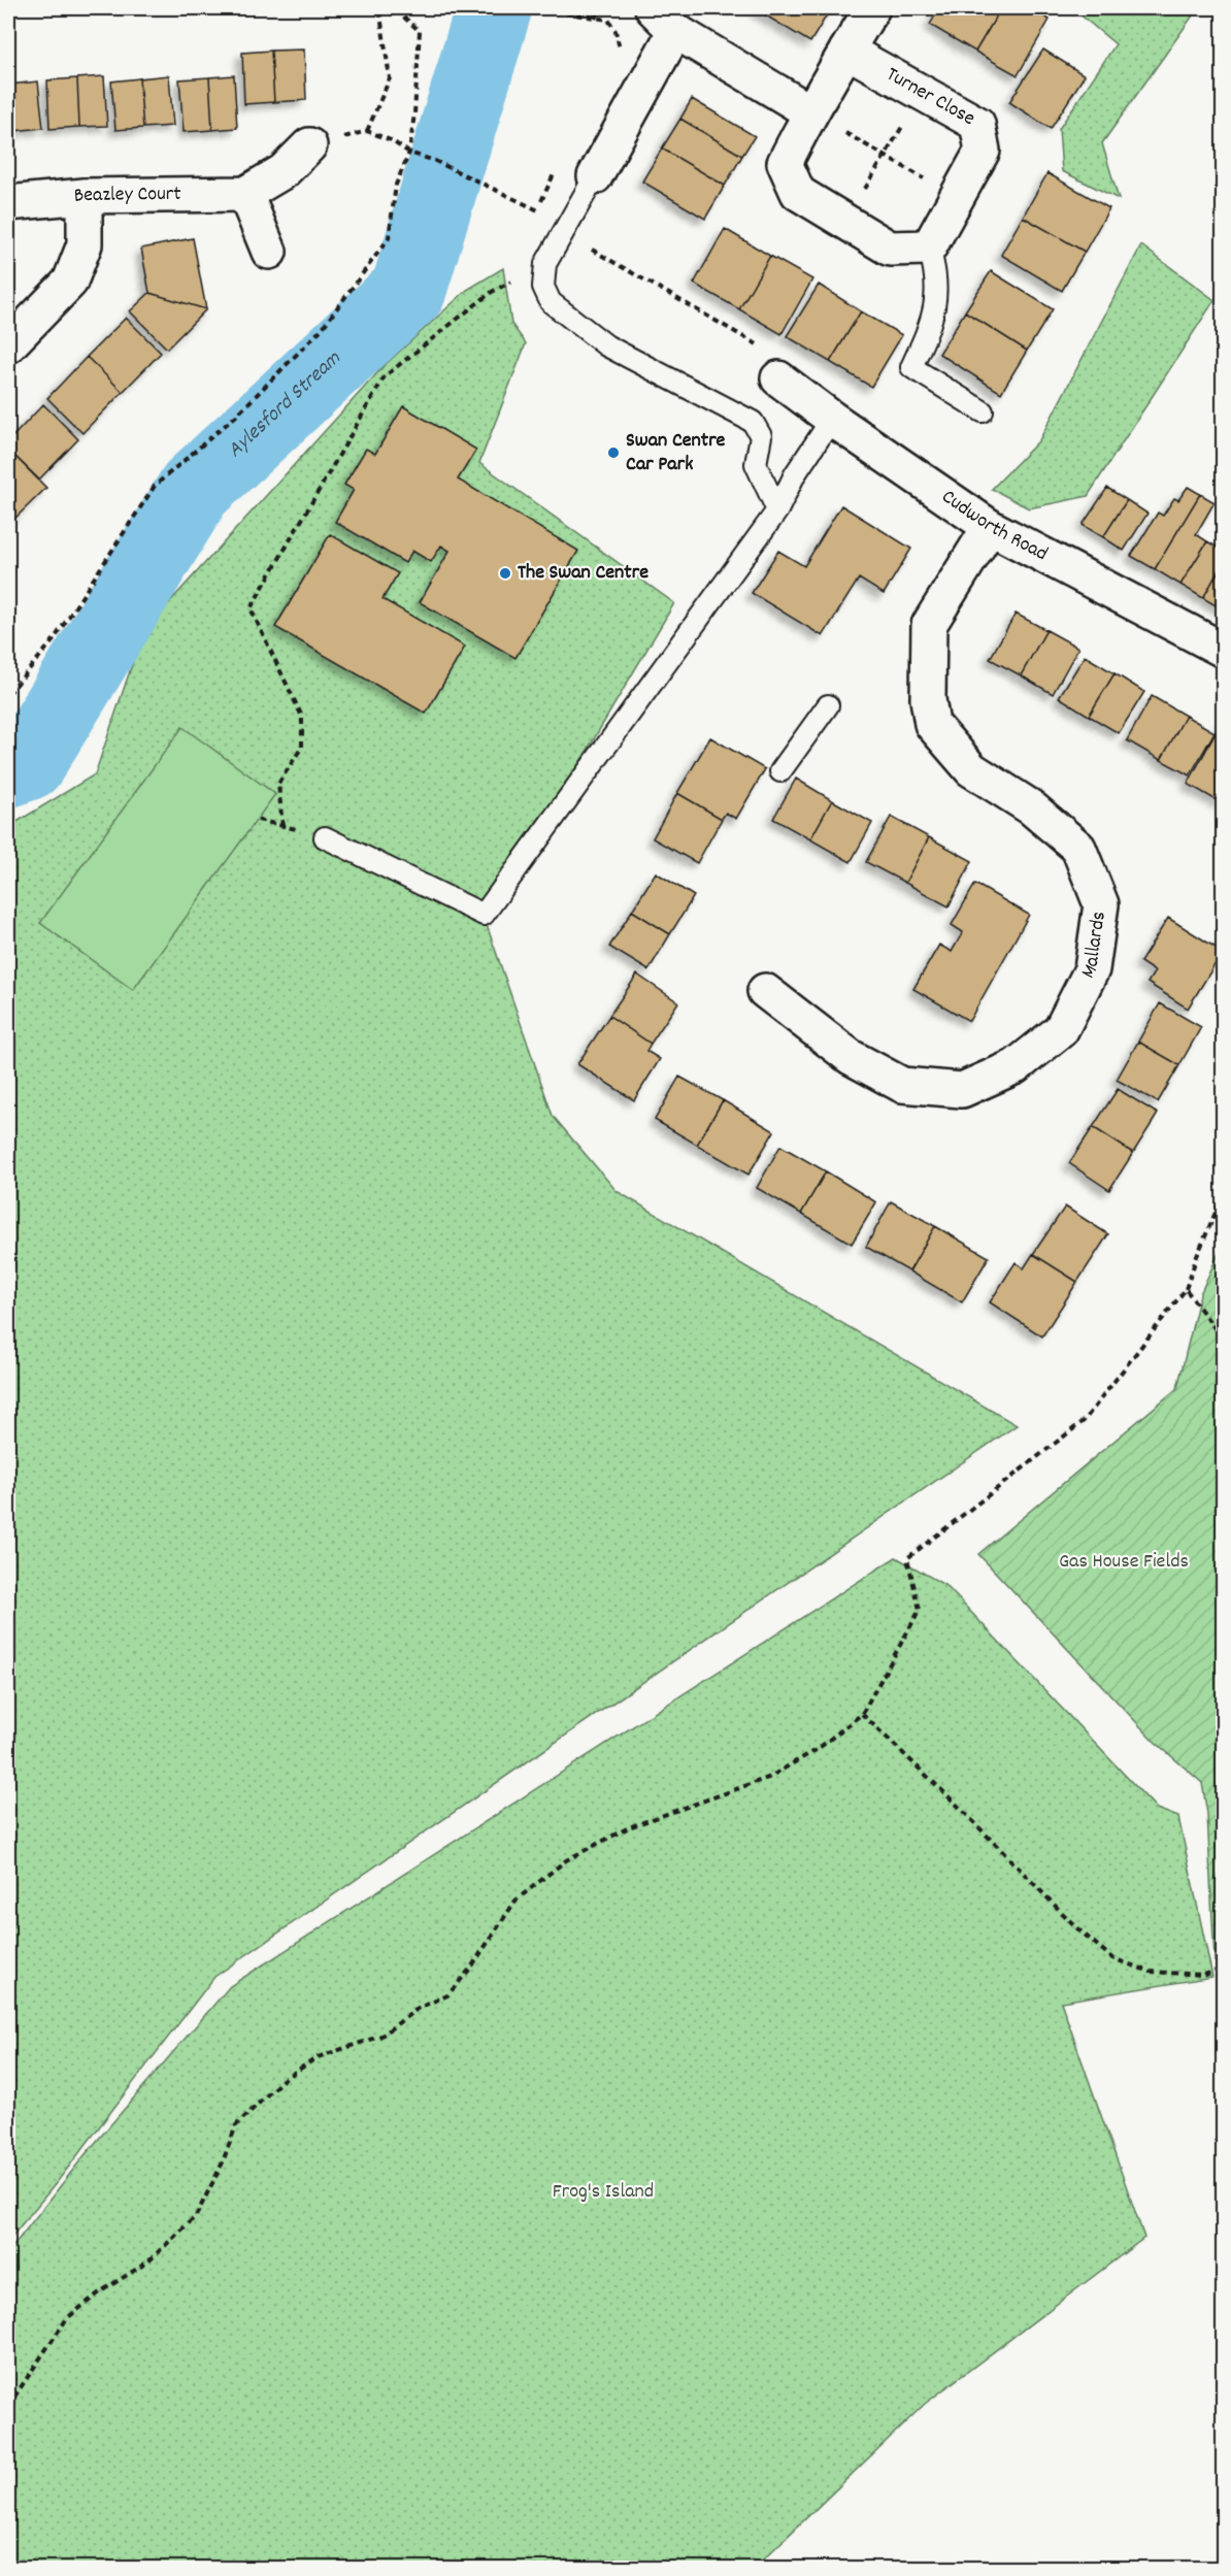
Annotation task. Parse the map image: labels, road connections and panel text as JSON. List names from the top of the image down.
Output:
{
  "streets": {
    "street": [
      "Turner Close",
      "Beazley Court",
      "Cudworth Road",
      "Mallards"
    ]
  },
  "crossings": [
    ["Cudworth Road", "Mallards"]
  ],
  "water": ["Aylesford Stream"],
  "parks": ["Gas House Fields", "Frog's Island"],
  "places": ["Swan Centre Car Park", "The Swan Centre"]
}
